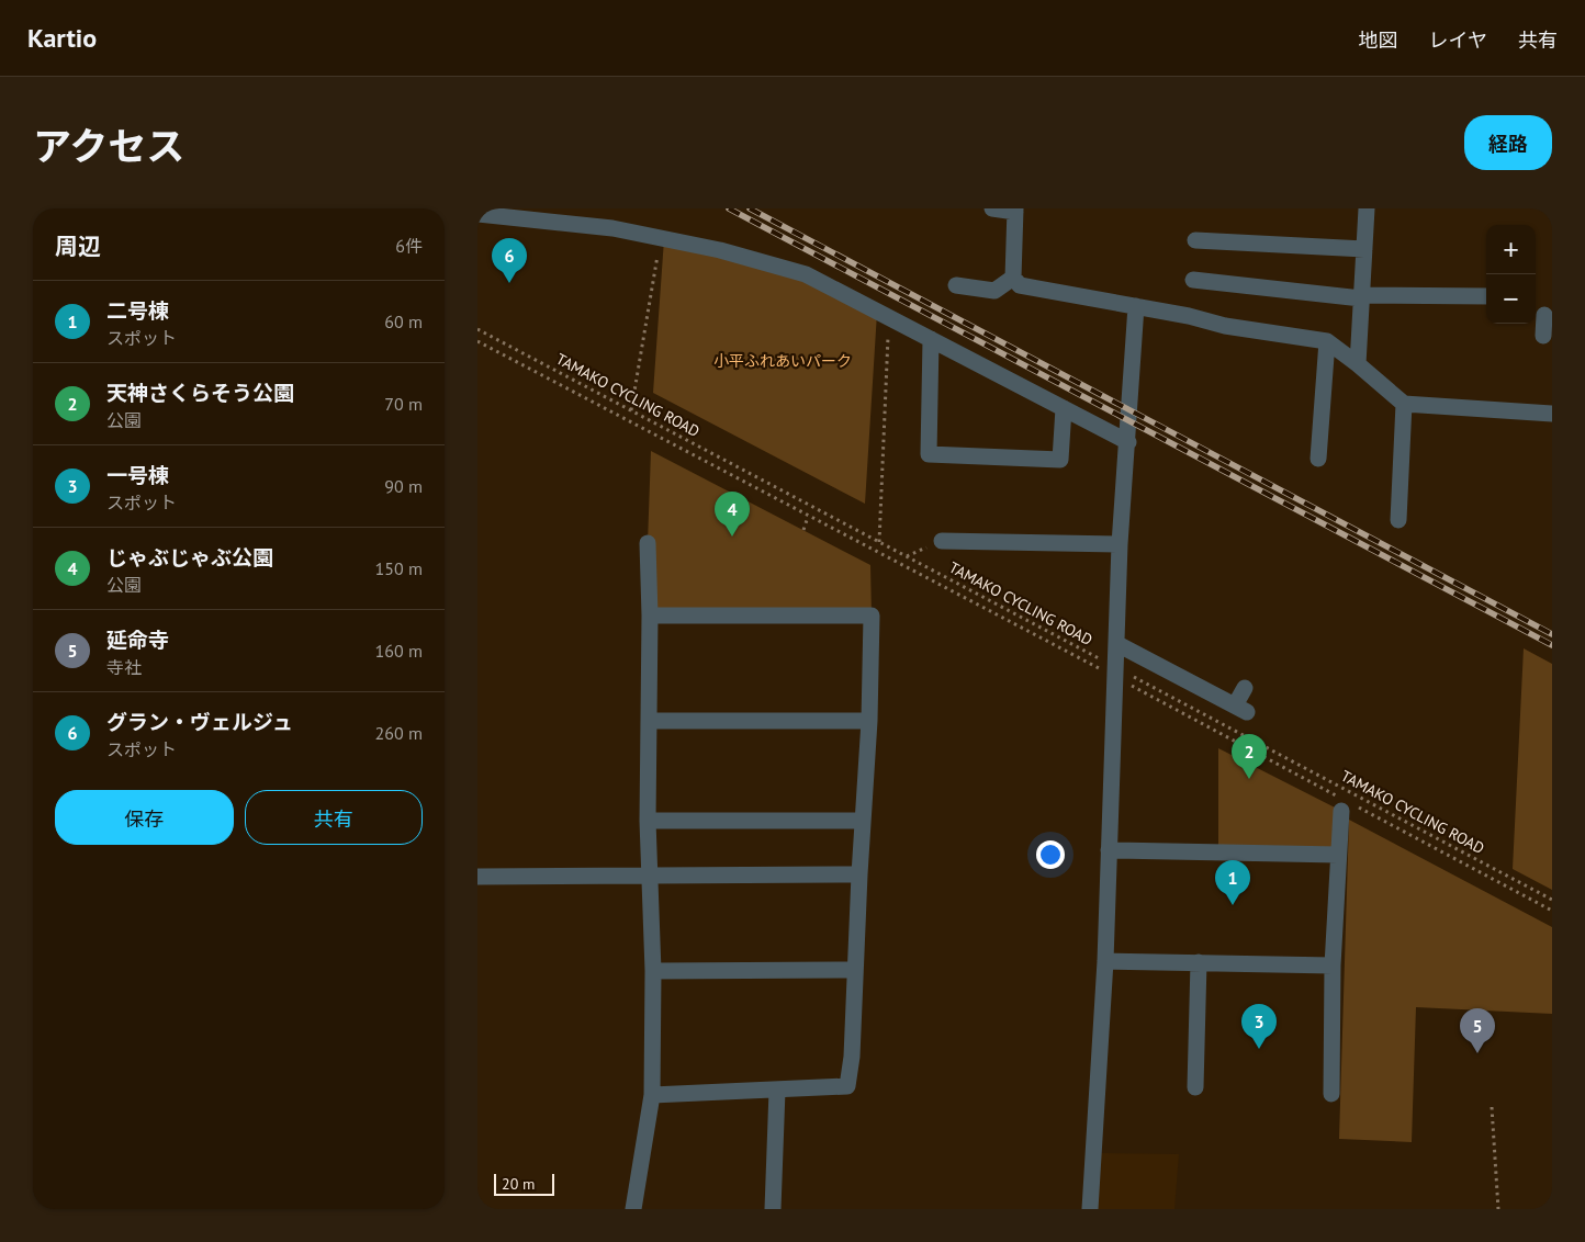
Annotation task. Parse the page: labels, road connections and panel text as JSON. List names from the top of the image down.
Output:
{
  "streets": {
    "path": ["TAMAKO CYCLING ROAD"]
  },
  "parks": ["小平ふれあいパーク"],
  "scale_bar": "20 m",
  "page": {
    "header": "Kartio",
    "nav": ["地図", "レイヤ", "共有"],
    "title": "アクセス",
    "buttons": [
      "経路",
      ["保存", "共有"]
    ],
    "heading": ["周辺", "6件"],
    "map_buttons": ["+", "−"],
    "pins": [
      "6",
      "4",
      "2",
      "1",
      "3",
      "5"
    ],
    "list": [
      {
        "mark": "1",
        "name": "二号棟",
        "note": "スポット",
        "value": "60 m"
      },
      {
        "mark": "2",
        "name": "天神さくらそう公園",
        "note": "公園",
        "value": "70 m"
      },
      {
        "mark": "3",
        "name": "一号棟",
        "note": "スポット",
        "value": "90 m"
      },
      {
        "mark": "4",
        "name": "じゃぶじゃぶ公園",
        "note": "公園",
        "value": "150 m"
      },
      {
        "mark": "5",
        "name": "延命寺",
        "note": "寺社",
        "value": "160 m"
      },
      {
        "mark": "6",
        "name": "グラン・ヴェルジュ",
        "note": "スポット",
        "value": "260 m"
      }
    ],
    "scale": "20 m"
  }
}
